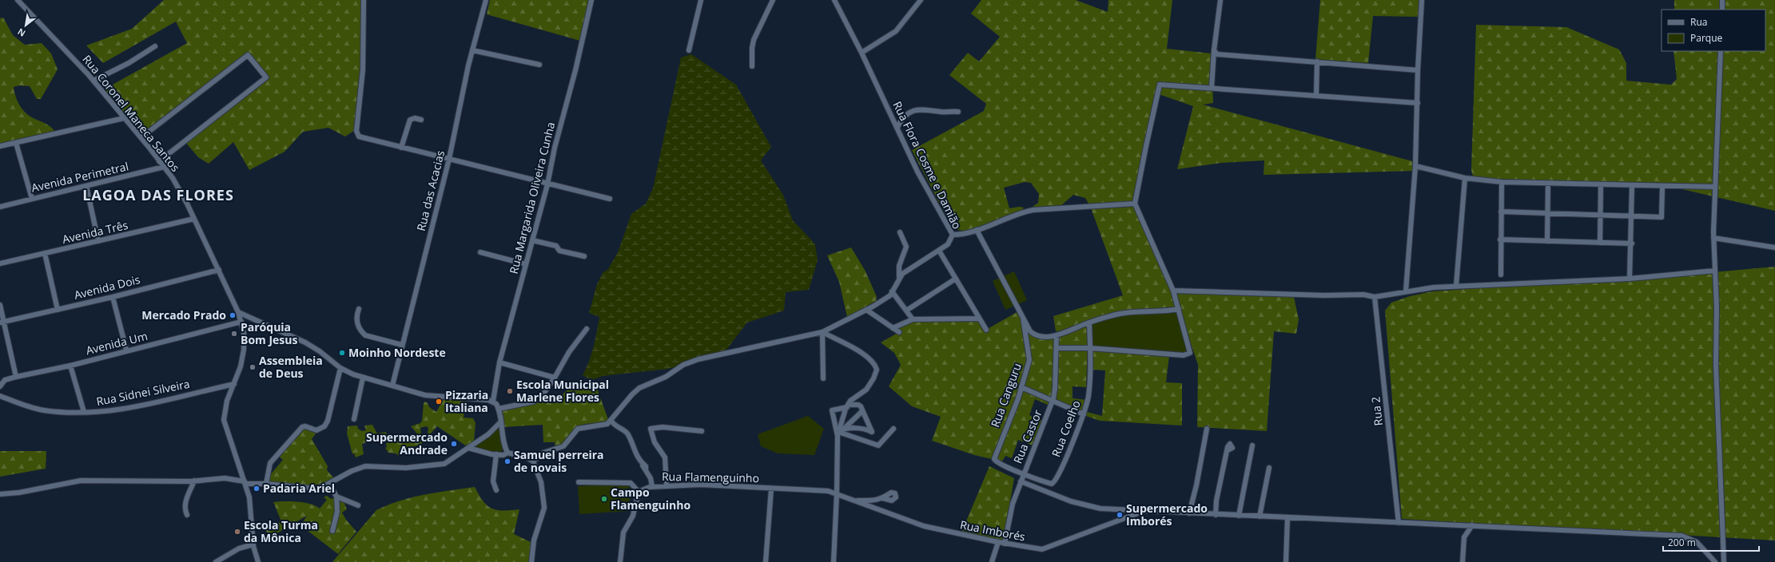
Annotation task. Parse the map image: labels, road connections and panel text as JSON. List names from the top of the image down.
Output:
{
  "streets": {
    "street": [
      "Rua Coronel Maneca Santos",
      "Rua Flora Cosme e Damião",
      "Avenida Perimetral",
      "Rua das Acacias",
      "Rua Margarida Oliveira Cunha",
      "Avenida Três",
      "Avenida Dois",
      "Avenida Um",
      "Rua Sidnei Silveira",
      "Rua Canguru",
      "Rua 2",
      "Rua Coelho",
      "Rua Castor",
      "Rua Flamenguinho",
      "Rua Imborés"
    ]
  },
  "crossings": [
    ["Rua Coronel Maneca Santos", "Avenida Perimetral"],
    ["Rua Coronel Maneca Santos", "Avenida Três"],
    ["Rua Coronel Maneca Santos", "Avenida Dois"],
    ["Rua Coronel Maneca Santos", "Avenida Um"],
    ["Rua Coronel Maneca Santos", "Rua Sidnei Silveira"],
    ["Rua Canguru", "Rua Coelho"],
    ["Rua Canguru", "Rua Castor"],
    ["Rua Coelho", "Rua Castor"],
    ["Rua Castor", "Rua Imborés"],
    ["Rua Flamenguinho", "Rua Imborés"]
  ],
  "districts": ["LAGOA DAS FLORES"],
  "places": [
    "Mercado Prado",
    "Paróquia Bom Jesus",
    "Moinho Nordeste",
    "Assembleia de Deus",
    "Escola Municipal Marlene Flores",
    "Pizzaria Italiana",
    "Supermercado Andrade",
    "Samuel perreira de novais",
    "Padaria Ariel",
    "Campo Flamenguinho",
    "Supermercado Imborés",
    "Escola Turma da Mônica"
  ],
  "legend": ["Rua", "Parque"],
  "scale_bar": "200 m",
  "north": "bottom left"
}
